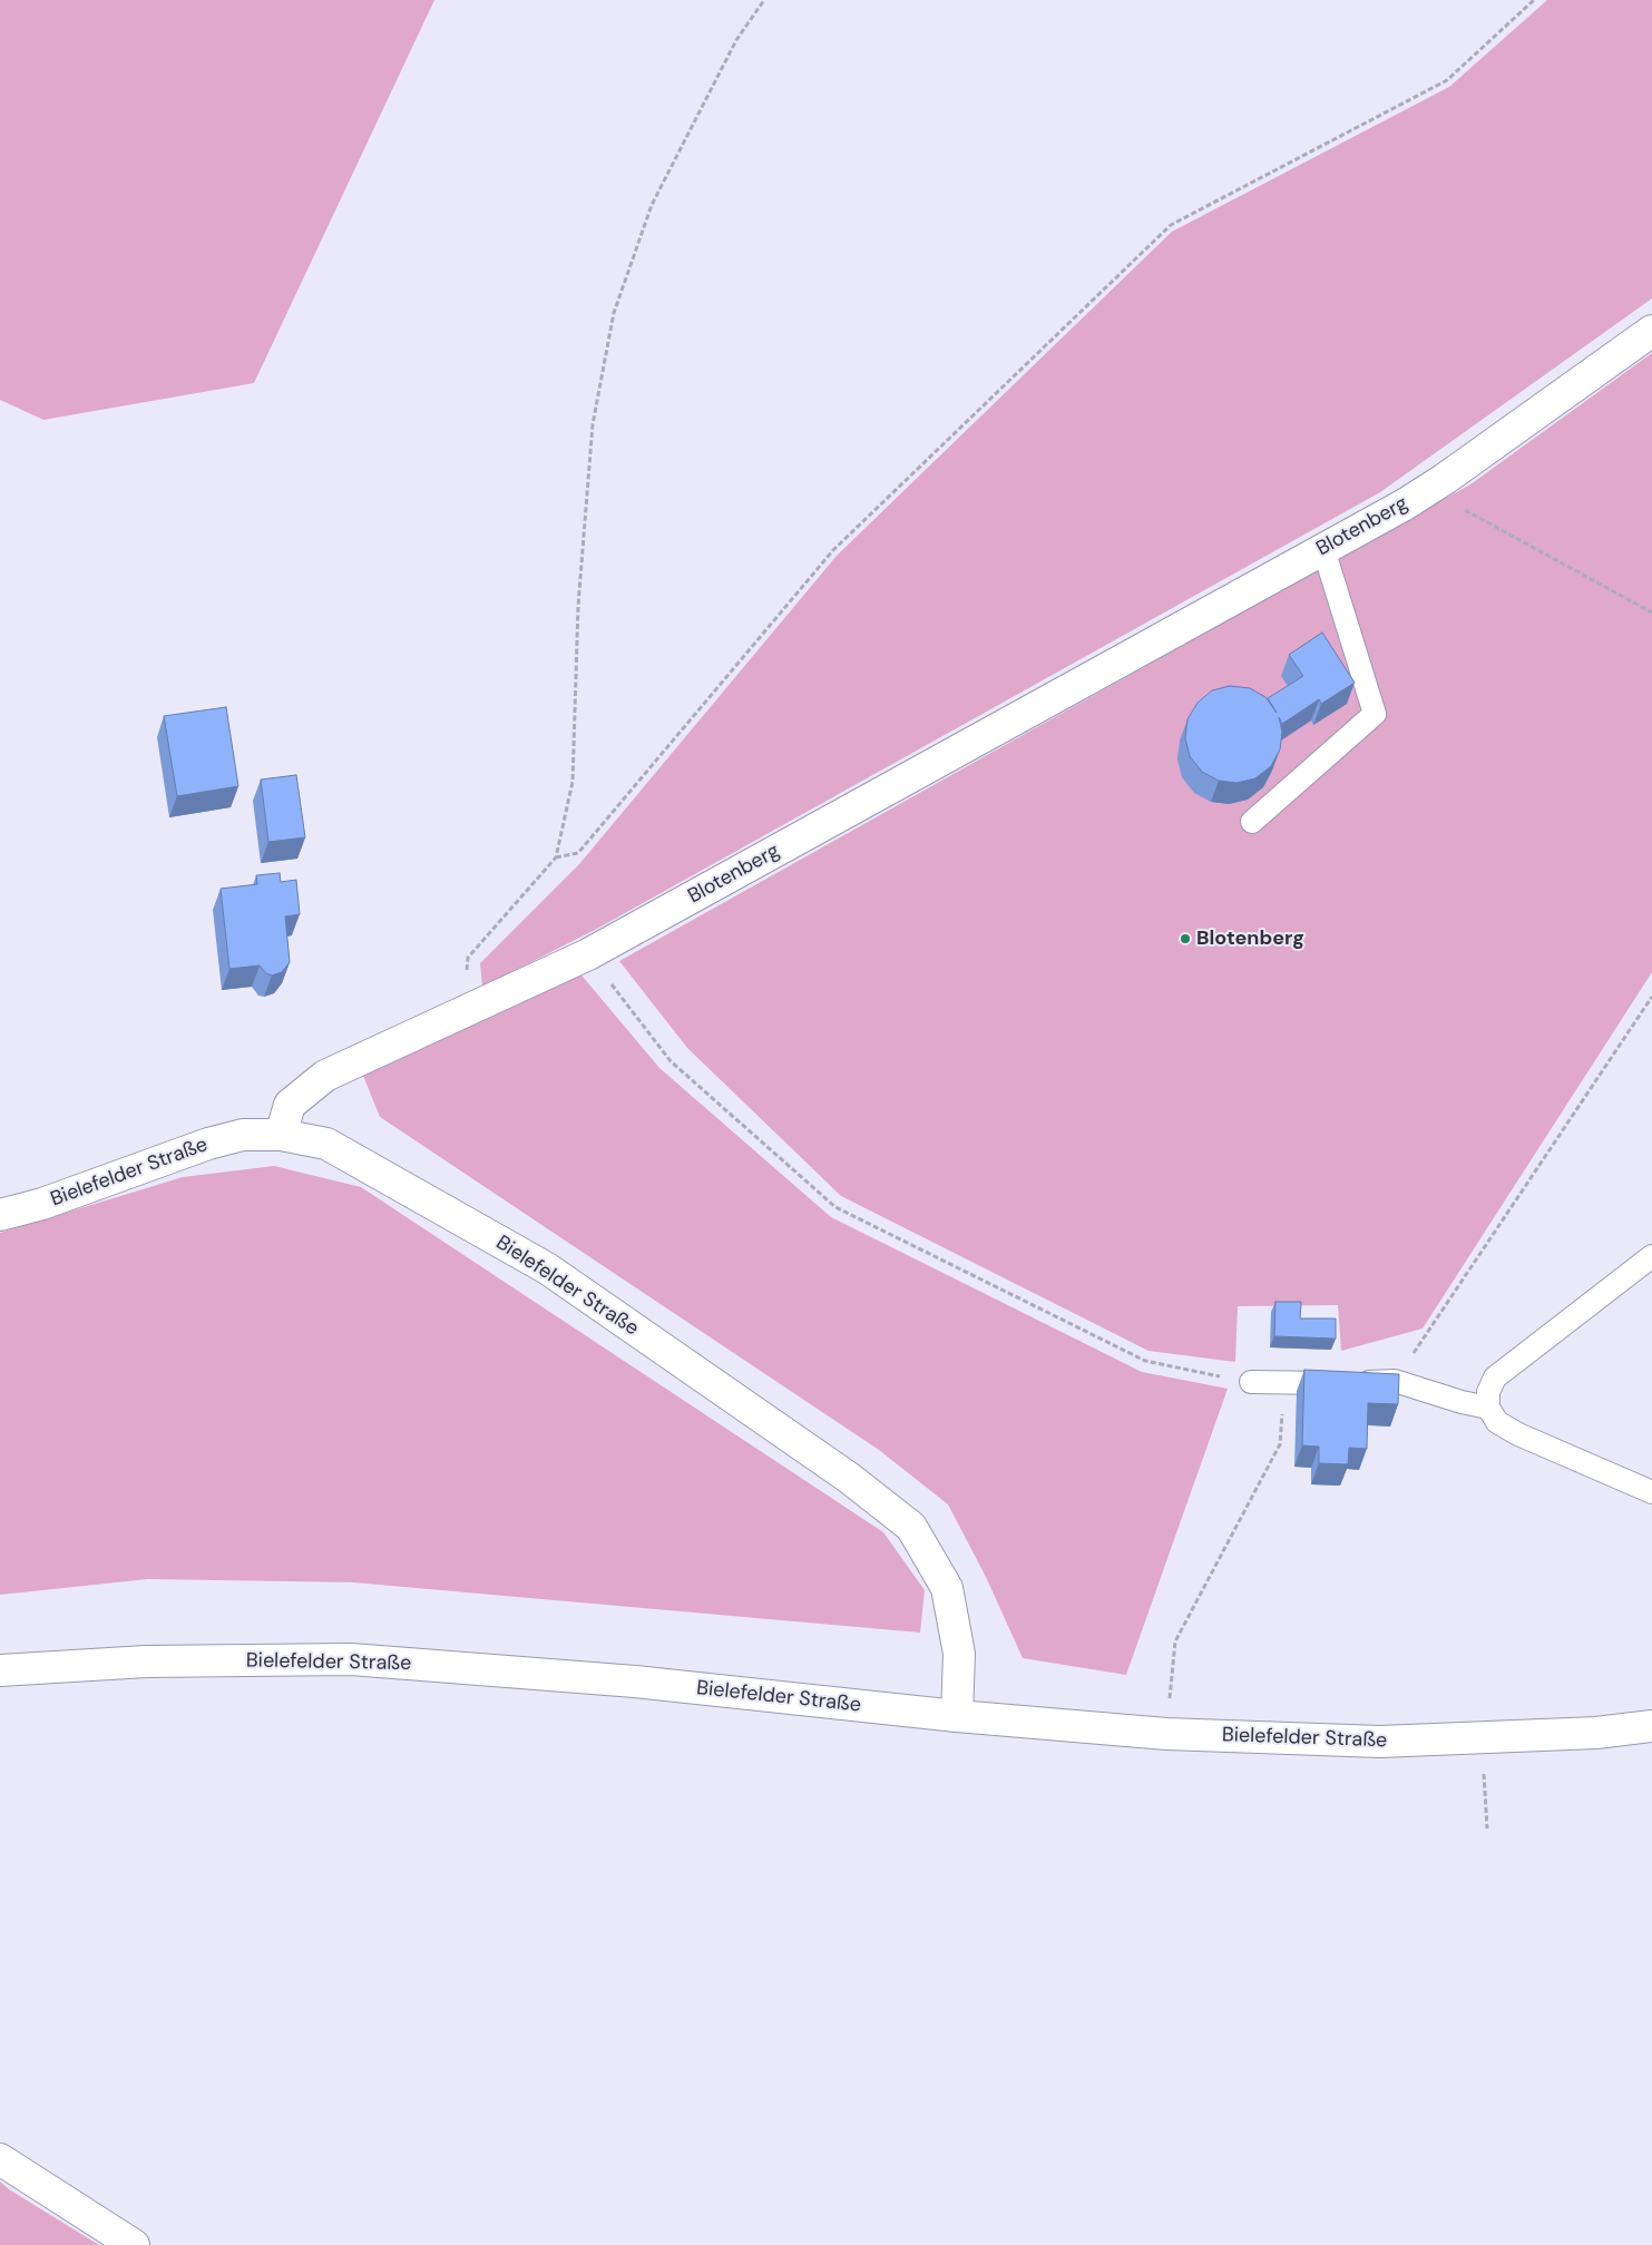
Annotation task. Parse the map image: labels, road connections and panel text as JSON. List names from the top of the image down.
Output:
{
  "streets": {
    "street": ["Blotenberg", "Bielefelder Straße"]
  },
  "crossings": [
    ["Blotenberg", "Bielefelder Straße"]
  ],
  "places": ["Blotenberg"]
}
